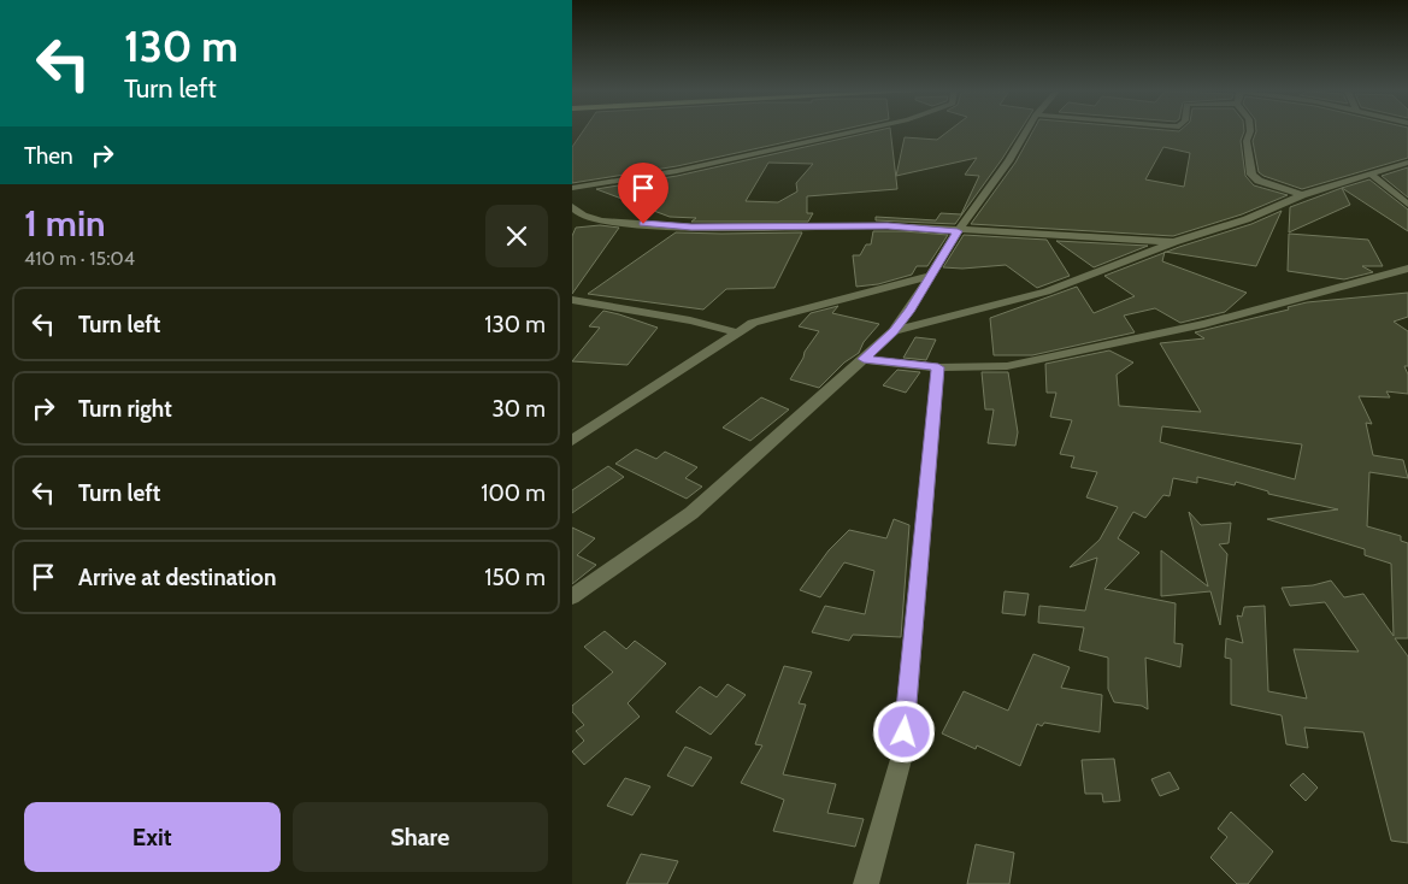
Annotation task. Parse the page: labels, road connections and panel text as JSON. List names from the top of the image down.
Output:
{
  "page": {
    "turn": ["130 m", "Turn left"],
    "then": "Then",
    "heading": ["1 min", "410 m · 15:04"],
    "list": [
      {
        "name": "Turn left",
        "value": "130 m"
      },
      {
        "name": "Turn right",
        "value": "30 m"
      },
      {
        "name": "Turn left",
        "value": "100 m"
      },
      {
        "name": "Arrive at destination",
        "value": "150 m"
      }
    ],
    "buttons": ["Exit", "Share"]
  }
}
